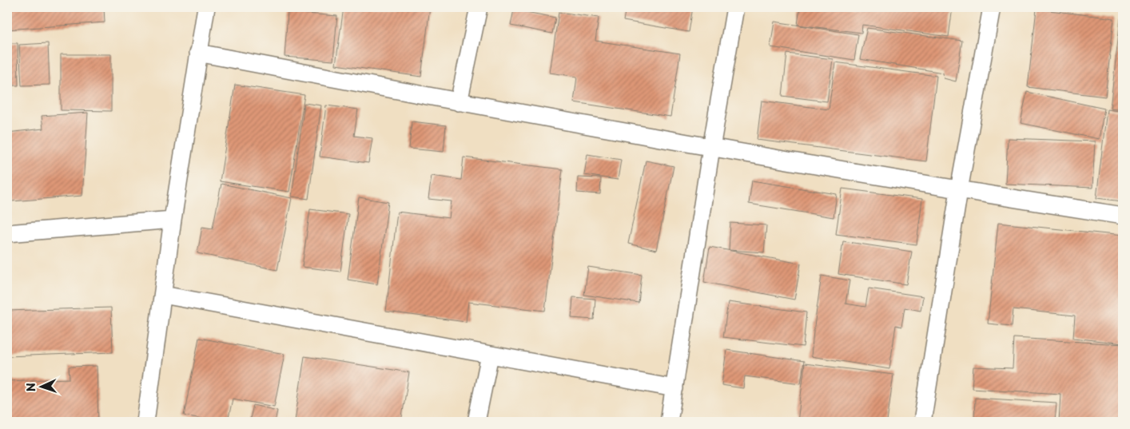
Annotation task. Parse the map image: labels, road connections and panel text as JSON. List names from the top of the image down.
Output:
{
  "north": "left"
}
